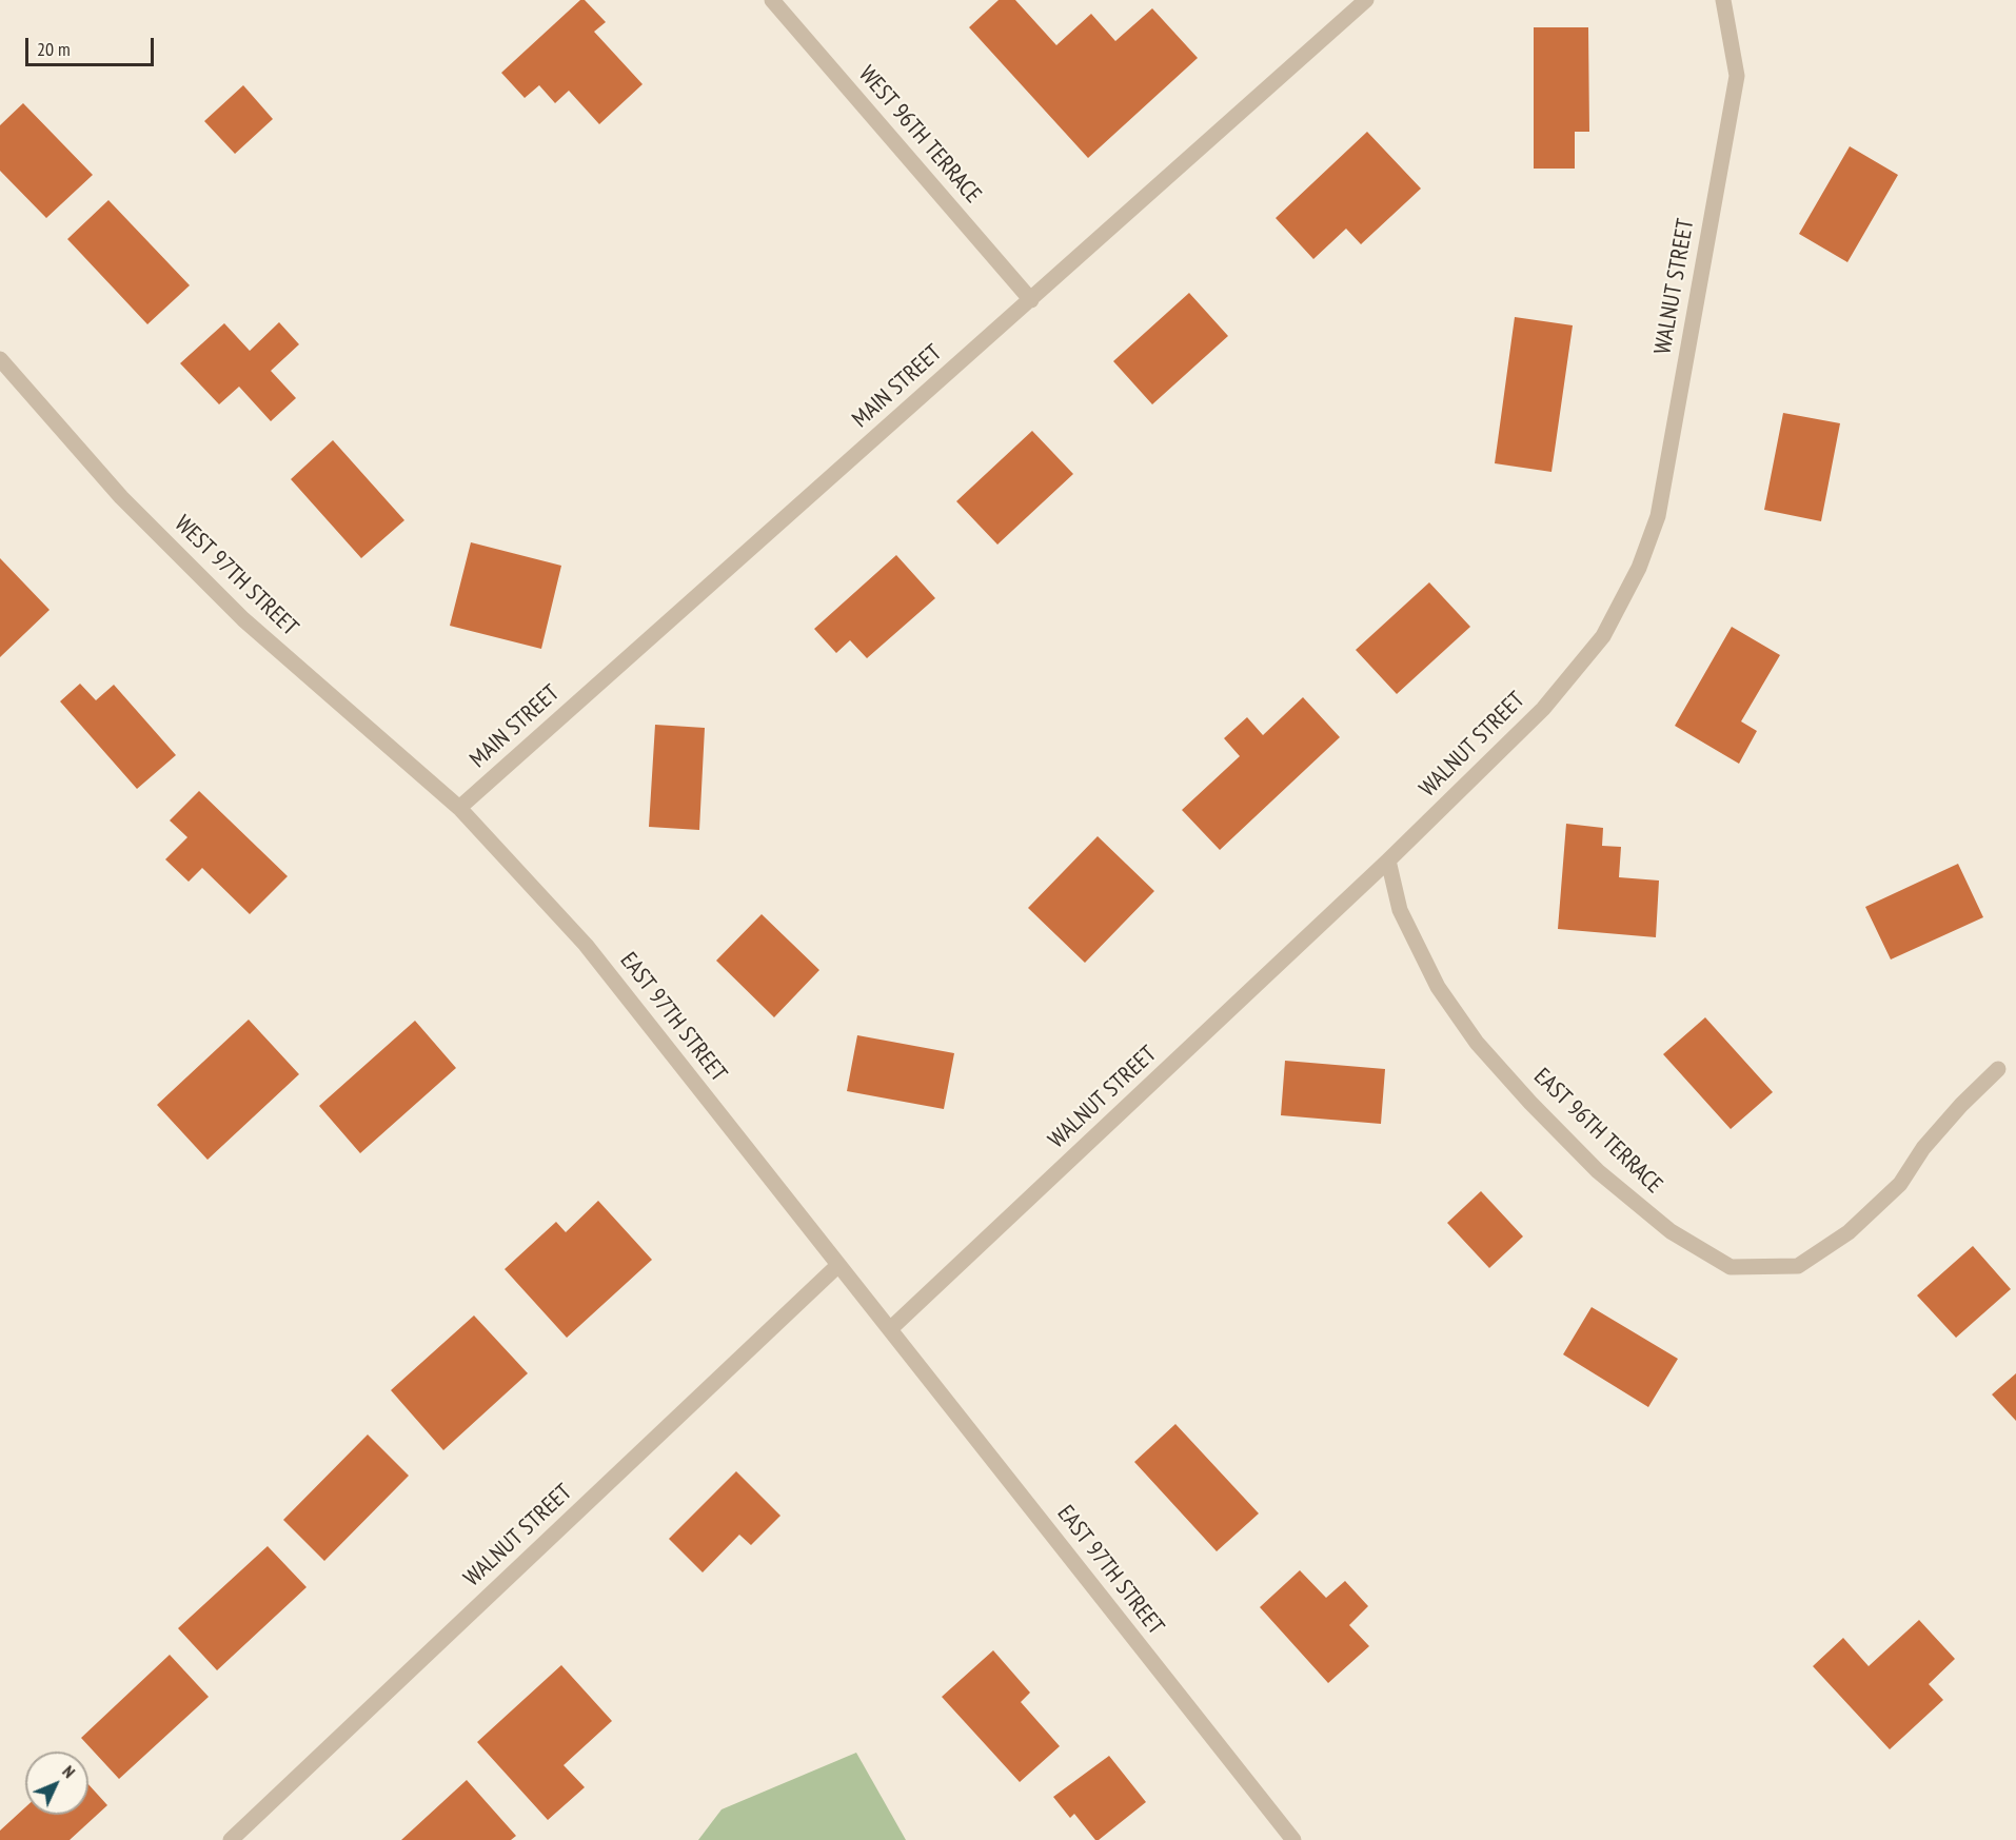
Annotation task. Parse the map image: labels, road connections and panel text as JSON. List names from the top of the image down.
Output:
{
  "streets": {
    "street": [
      "WEST 96TH TERRACE",
      "WALNUT STREET",
      "MAIN STREET",
      "WEST 97TH STREET",
      "EAST 97TH STREET",
      "EAST 96TH TERRACE"
    ]
  },
  "crossings": [
    ["WEST 96TH TERRACE", "MAIN STREET"],
    ["WALNUT STREET", "EAST 97TH STREET"],
    ["WALNUT STREET", "EAST 96TH TERRACE"],
    ["MAIN STREET", "WEST 97TH STREET"],
    ["MAIN STREET", "EAST 97TH STREET"],
    ["WEST 97TH STREET", "EAST 97TH STREET"]
  ],
  "scale_bar": "20 m",
  "north": "top right"
}
